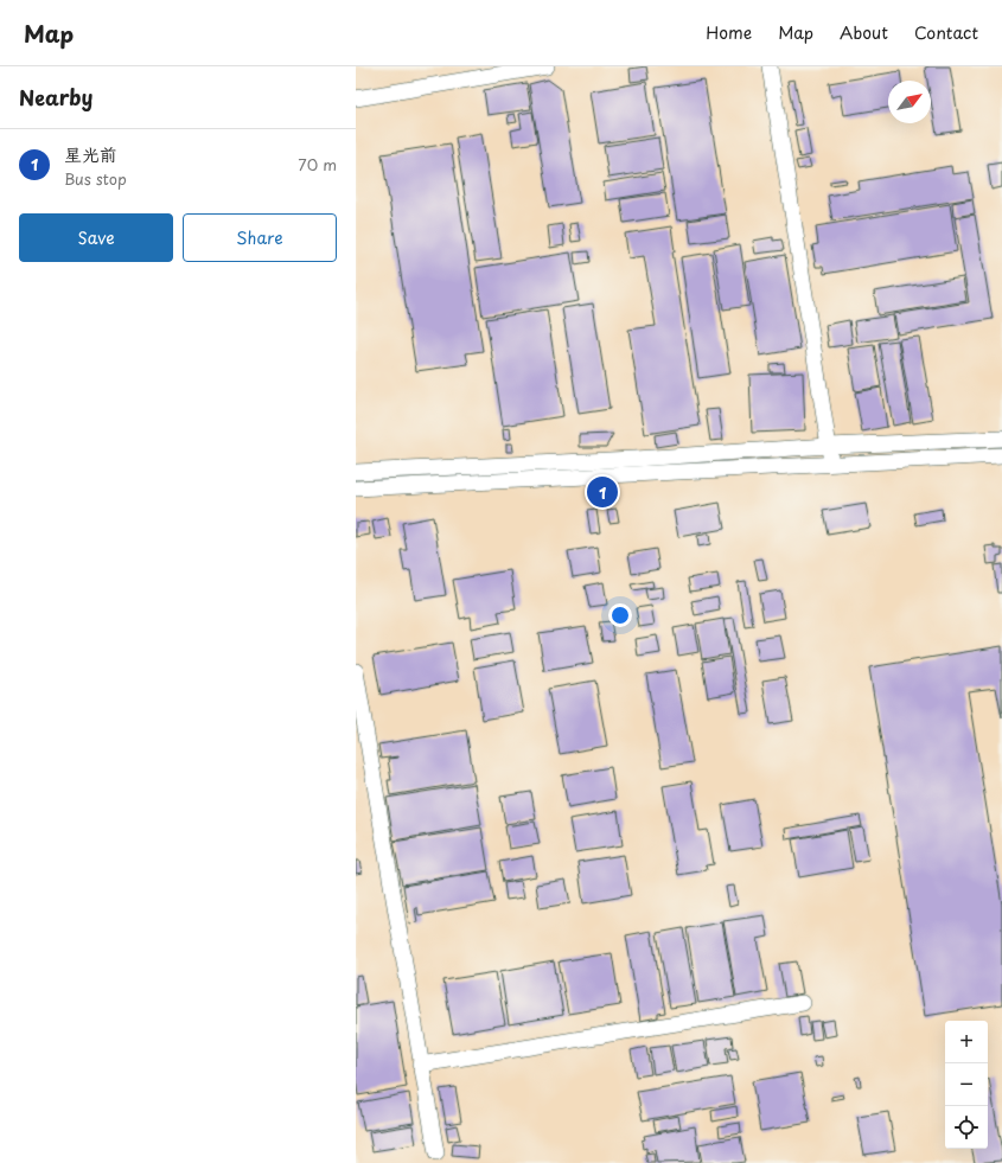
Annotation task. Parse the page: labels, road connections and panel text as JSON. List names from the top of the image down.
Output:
{
  "north": "top right",
  "page": {
    "header": "Map",
    "nav": [
      "Home",
      "Map",
      "About",
      "Contact"
    ],
    "heading": "Nearby",
    "list": [
      {
        "mark": "1",
        "name": "星光前",
        "note": "Bus stop",
        "value": "70 m"
      }
    ],
    "buttons": ["Save", "Share"],
    "pins": "1",
    "map_buttons": ["+", "−"]
  }
}
